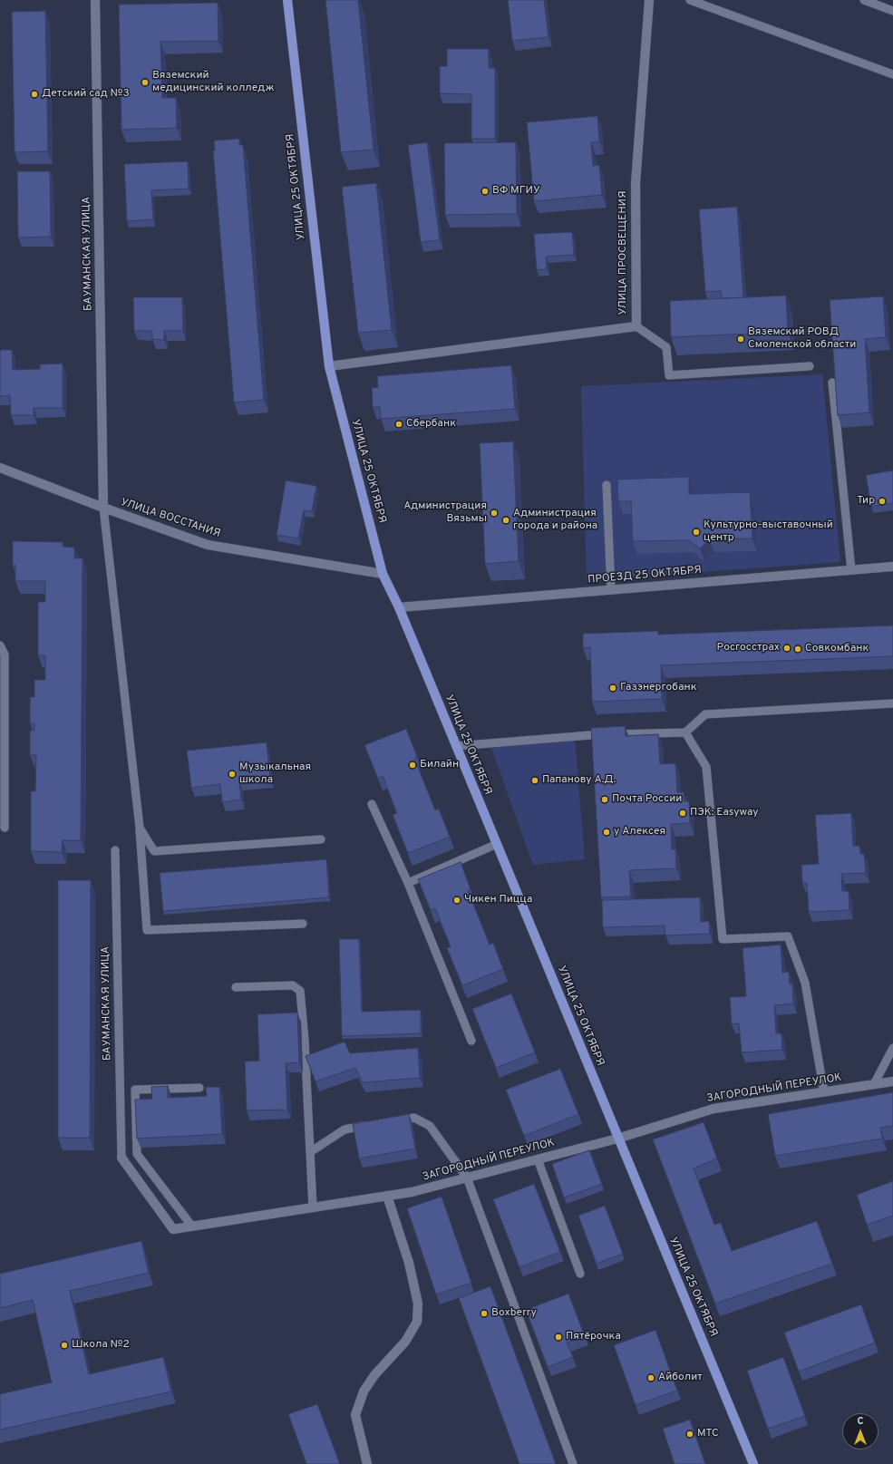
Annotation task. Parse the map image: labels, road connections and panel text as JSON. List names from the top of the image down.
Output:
{
  "streets": {
    "main road": ["УЛИЦА 25 ОКТЯБРЯ"],
    "street": [
      "УЛИЦА ПРОСВЕЩЕНИЯ",
      "БАУМАНСКАЯ УЛИЦА",
      "УЛИЦА ВОССТАНИЯ",
      "ПРОЕЗД 25 ОКТЯБРЯ",
      "ЗАГОРОДНЫЙ ПЕРЕУЛОК"
    ]
  },
  "crossings": [
    ["УЛИЦА 25 ОКТЯБРЯ", "УЛИЦА ПРОСВЕЩЕНИЯ"],
    ["УЛИЦА 25 ОКТЯБРЯ", "УЛИЦА ВОССТАНИЯ"],
    ["УЛИЦА 25 ОКТЯБРЯ", "ПРОЕЗД 25 ОКТЯБРЯ"],
    ["УЛИЦА 25 ОКТЯБРЯ", "ЗАГОРОДНЫЙ ПЕРЕУЛОК"],
    ["БАУМАНСКАЯ УЛИЦА", "УЛИЦА ВОССТАНИЯ"],
    ["БАУМАНСКАЯ УЛИЦА", "ЗАГОРОДНЫЙ ПЕРЕУЛОК"]
  ],
  "places": [
    "Вяземский медицинский колледж",
    "Детский сад №3",
    "ВФ МГИУ",
    "Вяземский РОВД Смоленской области",
    "Сбербанк",
    "Тир",
    "Администрация Вязьмы",
    "Администрация города и района",
    "Культурно-выставочный центр",
    "Росгосстрах",
    "Совкомбанк",
    "Газэнергобанк",
    "Билайн",
    "Музыкальная школа",
    "Папанову А.Д.",
    "Почта России",
    "ПЭК: Easyway",
    "у Алексея",
    "Чикен Пицца",
    "Boxberry",
    "Пятёрочка",
    "Школа №2",
    "Айболит",
    "МТС"
  ],
  "north": "top"
}
